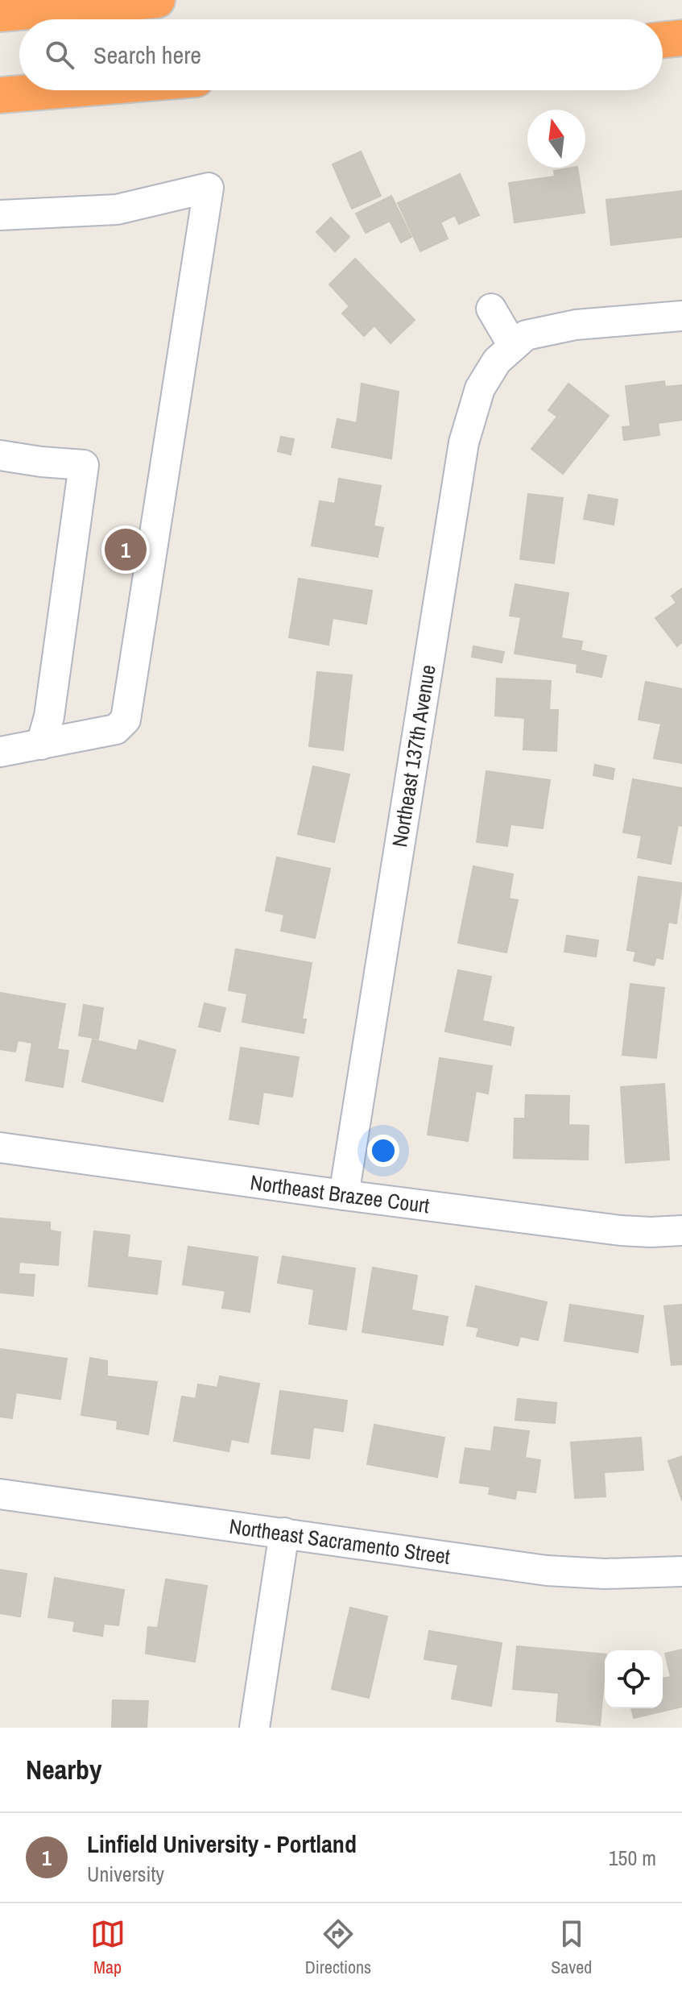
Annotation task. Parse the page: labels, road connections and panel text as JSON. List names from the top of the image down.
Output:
{
  "streets": {
    "street": ["Northeast 137th Avenue", "Northeast Brazee Court", "Northeast Sacramento Street"]
  },
  "crossings": [
    ["Northeast 137th Avenue", "Northeast Brazee Court"]
  ],
  "north": "top",
  "page": {
    "search": "Search here",
    "pins": "1",
    "heading": "Nearby",
    "list": [
      {
        "mark": "1",
        "name": "Linfield University - Portland",
        "note": "University",
        "value": "150 m"
      }
    ],
    "nav": ["Map", "Directions", "Saved"]
  }
}
